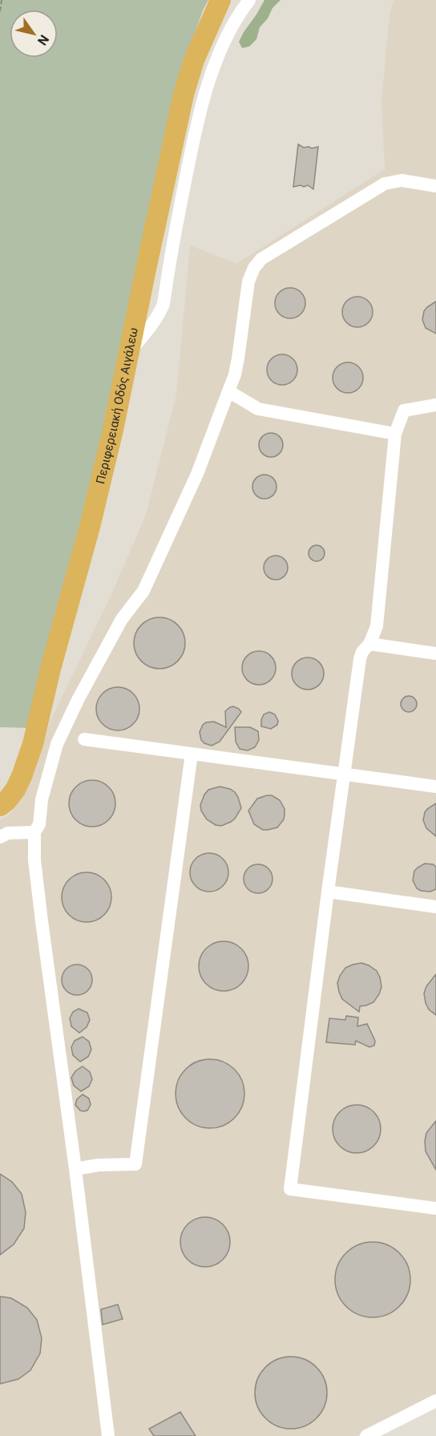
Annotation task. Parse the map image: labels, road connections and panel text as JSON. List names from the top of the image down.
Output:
{
  "streets": {
    "highway": ["Περιφερειακή Οδός Αιγάλεω"]
  },
  "north": "bottom right"
}
